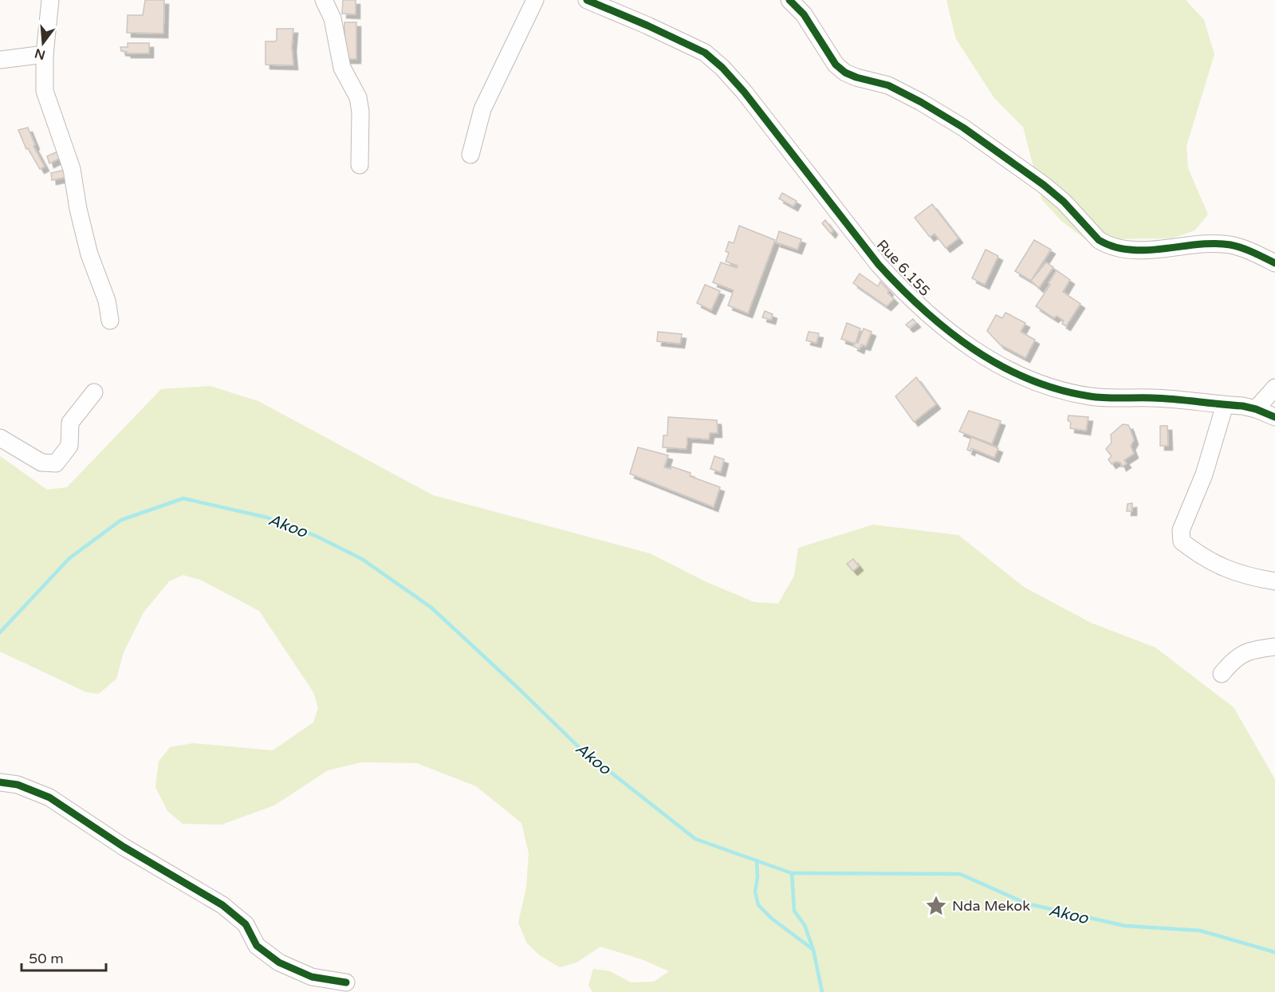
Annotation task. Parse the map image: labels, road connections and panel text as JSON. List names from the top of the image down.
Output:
{
  "streets": {
    "street": ["Rue 6.155"]
  },
  "water": ["Akoo"],
  "places": {
    "place": ["Nda Mekok"]
  },
  "scale_bar": "50 m",
  "north": "bottom"
}
